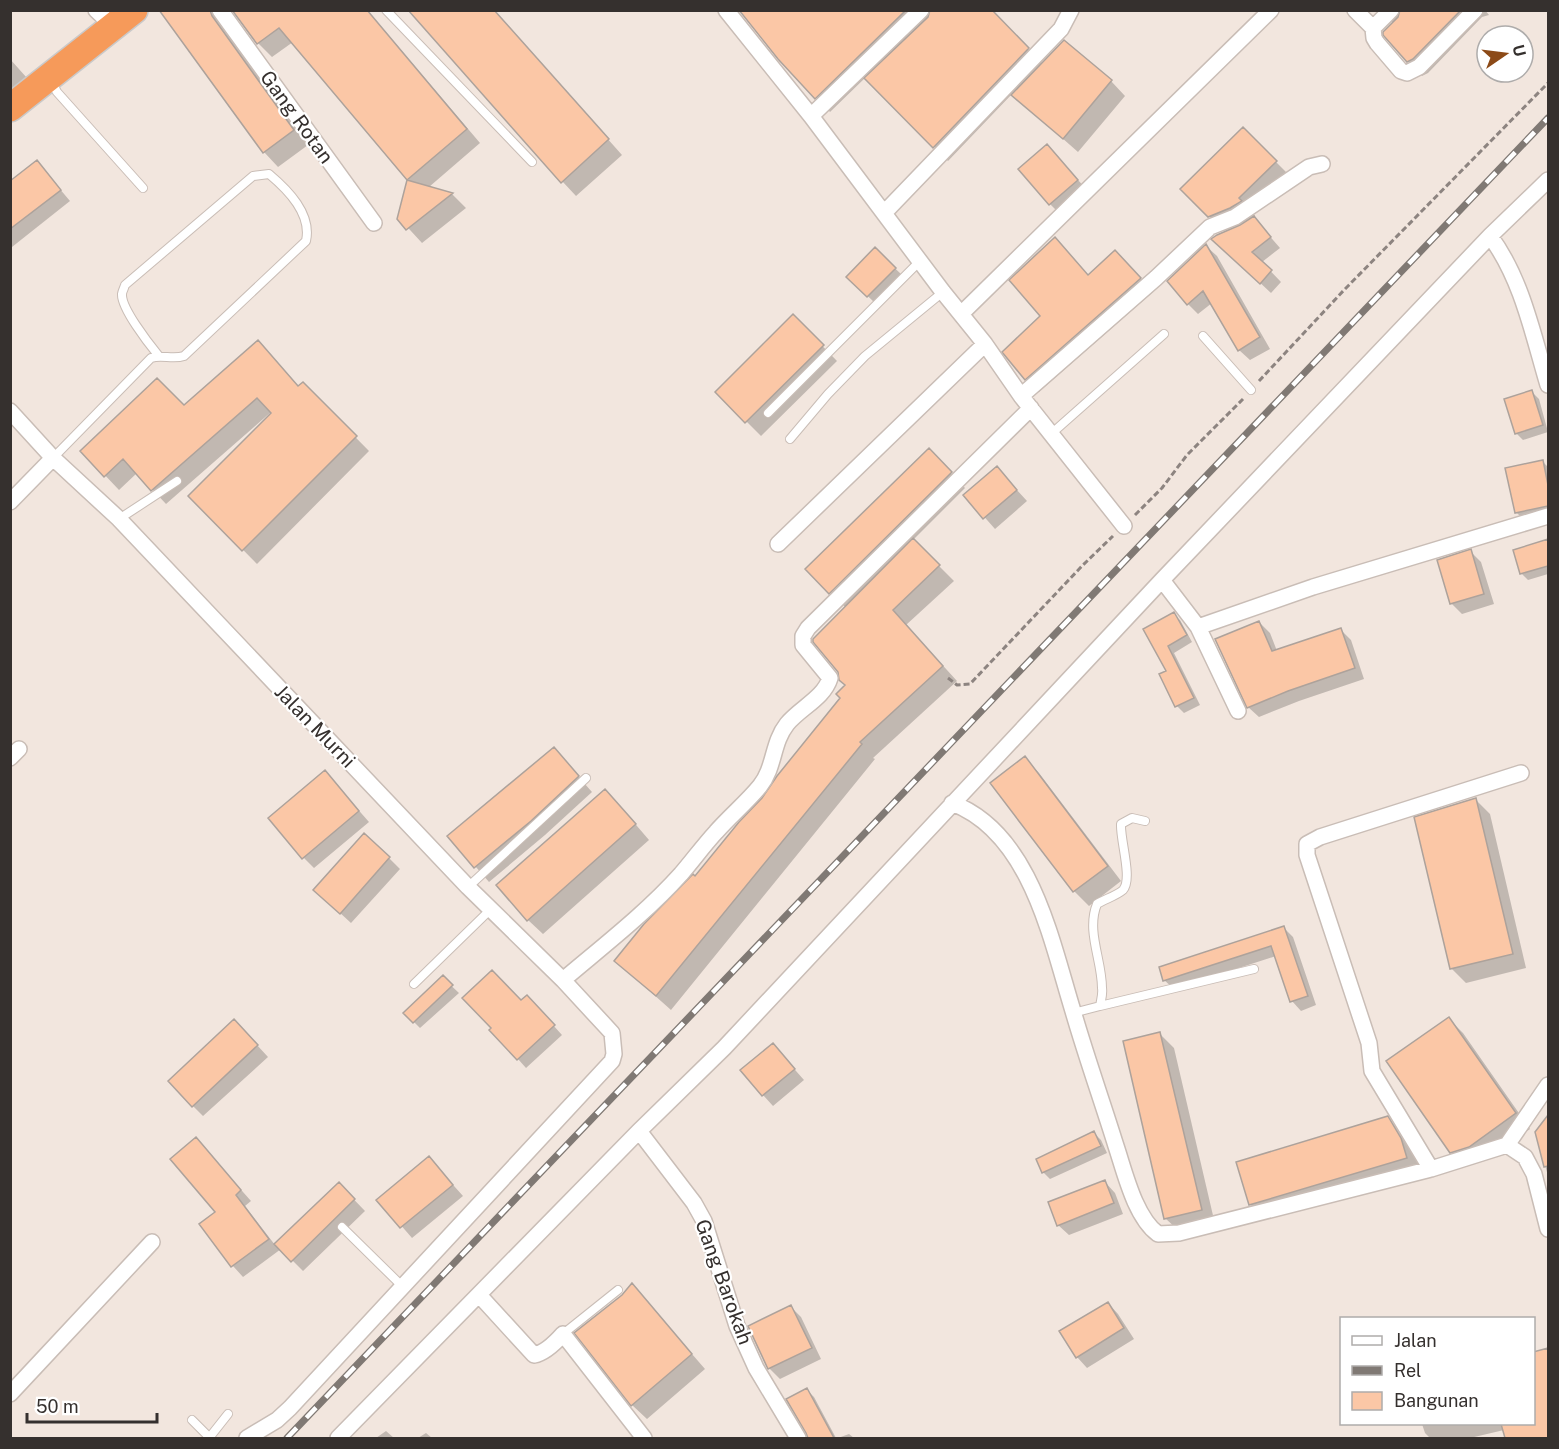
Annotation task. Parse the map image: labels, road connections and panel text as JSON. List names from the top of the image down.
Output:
{
  "streets": {
    "street": ["Gang Rotan", "Jalan Murni", "Gang Barokah"]
  },
  "legend": ["Jalan", "Rel", "Bangunan"],
  "scale_bar": "50 m",
  "north": "right"
}
